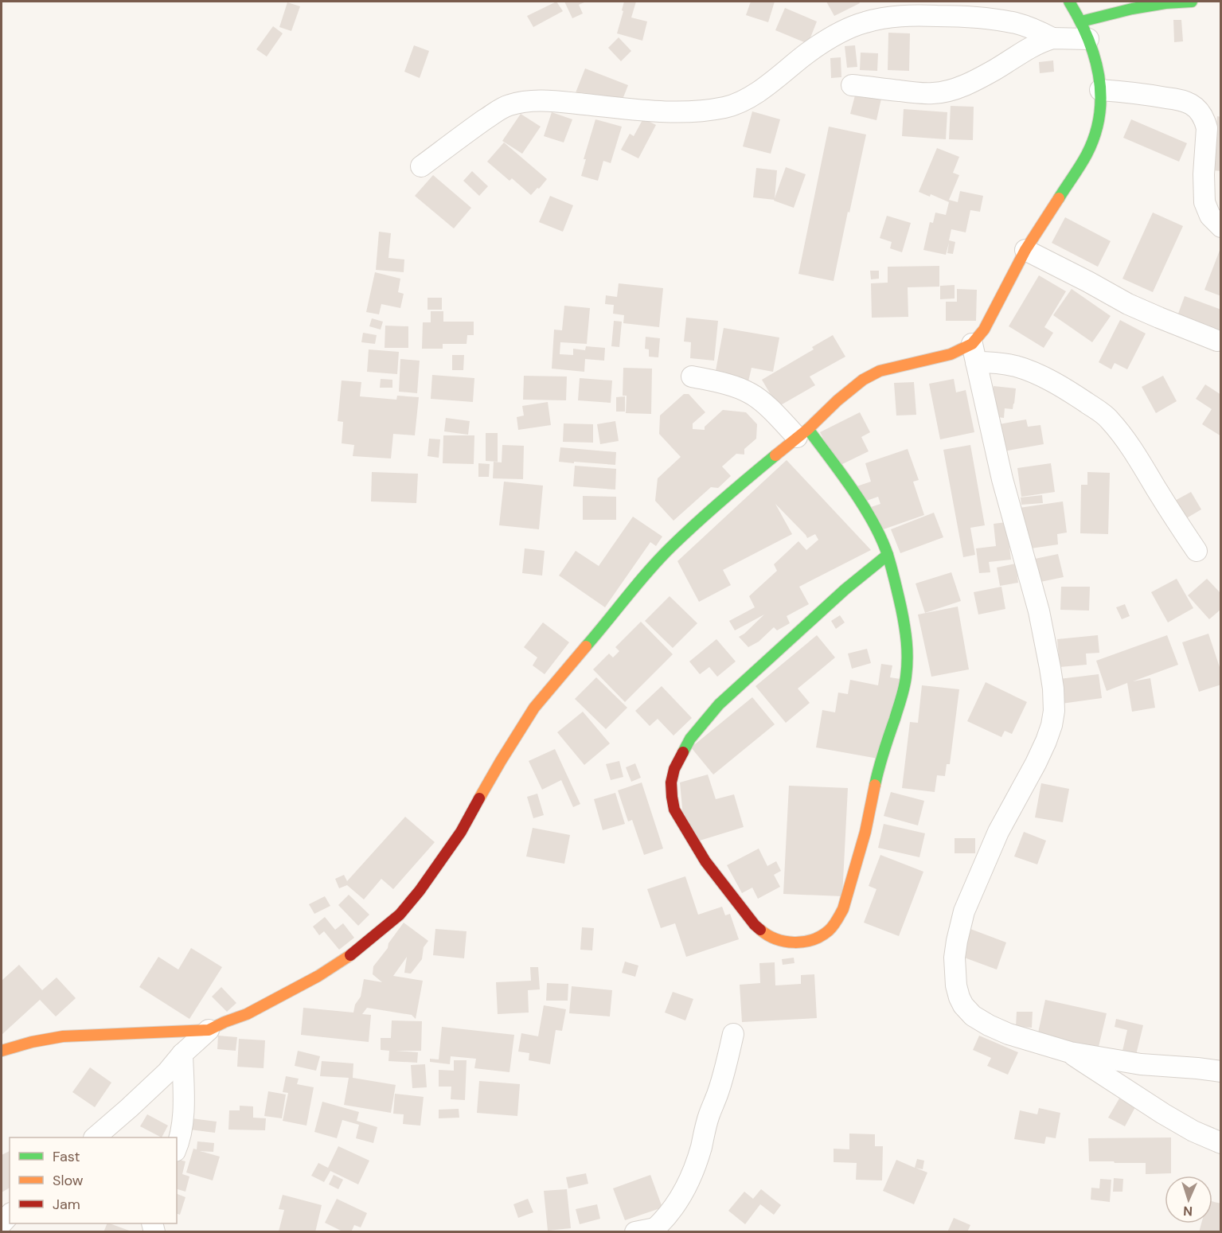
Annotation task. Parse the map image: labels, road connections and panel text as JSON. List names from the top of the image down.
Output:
{
  "legend": ["Fast", "Slow", "Jam"],
  "north": "bottom"
}
